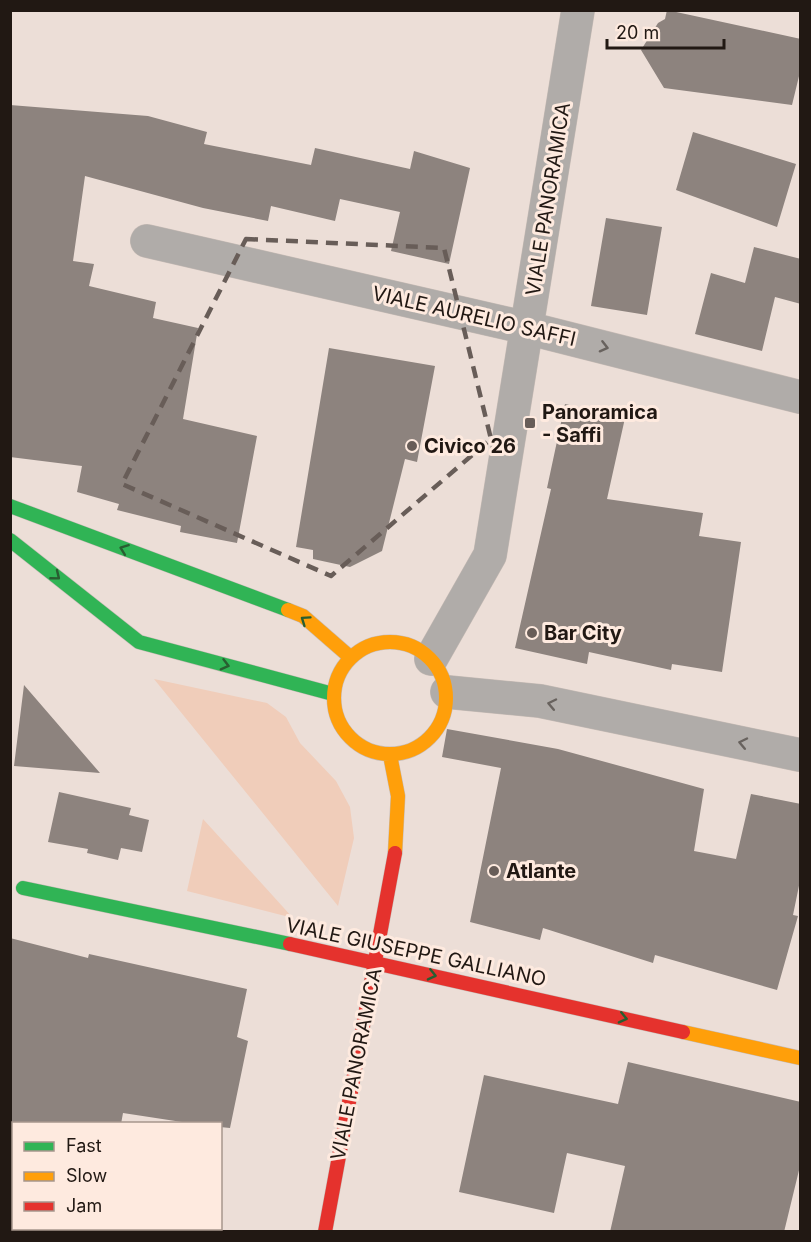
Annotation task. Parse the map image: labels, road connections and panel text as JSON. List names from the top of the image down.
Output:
{
  "streets": {
    "street": ["VIALE PANORAMICA", "VIALE AURELIO SAFFI", "VIALE GIUSEPPE GALLIANO"]
  },
  "crossings": [
    ["VIALE PANORAMICA", "VIALE AURELIO SAFFI"],
    ["VIALE PANORAMICA", "VIALE GIUSEPPE GALLIANO"]
  ],
  "one_way": ["VIALE AURELIO SAFFI", "VIALE GIUSEPPE GALLIANO"],
  "places": {
    "transit": ["Panoramica - Saffi"],
    "other": ["Civico 26", "Bar City", "Atlante"]
  },
  "legend": ["Fast", "Slow", "Jam"],
  "scale_bar": "20 m"
}
